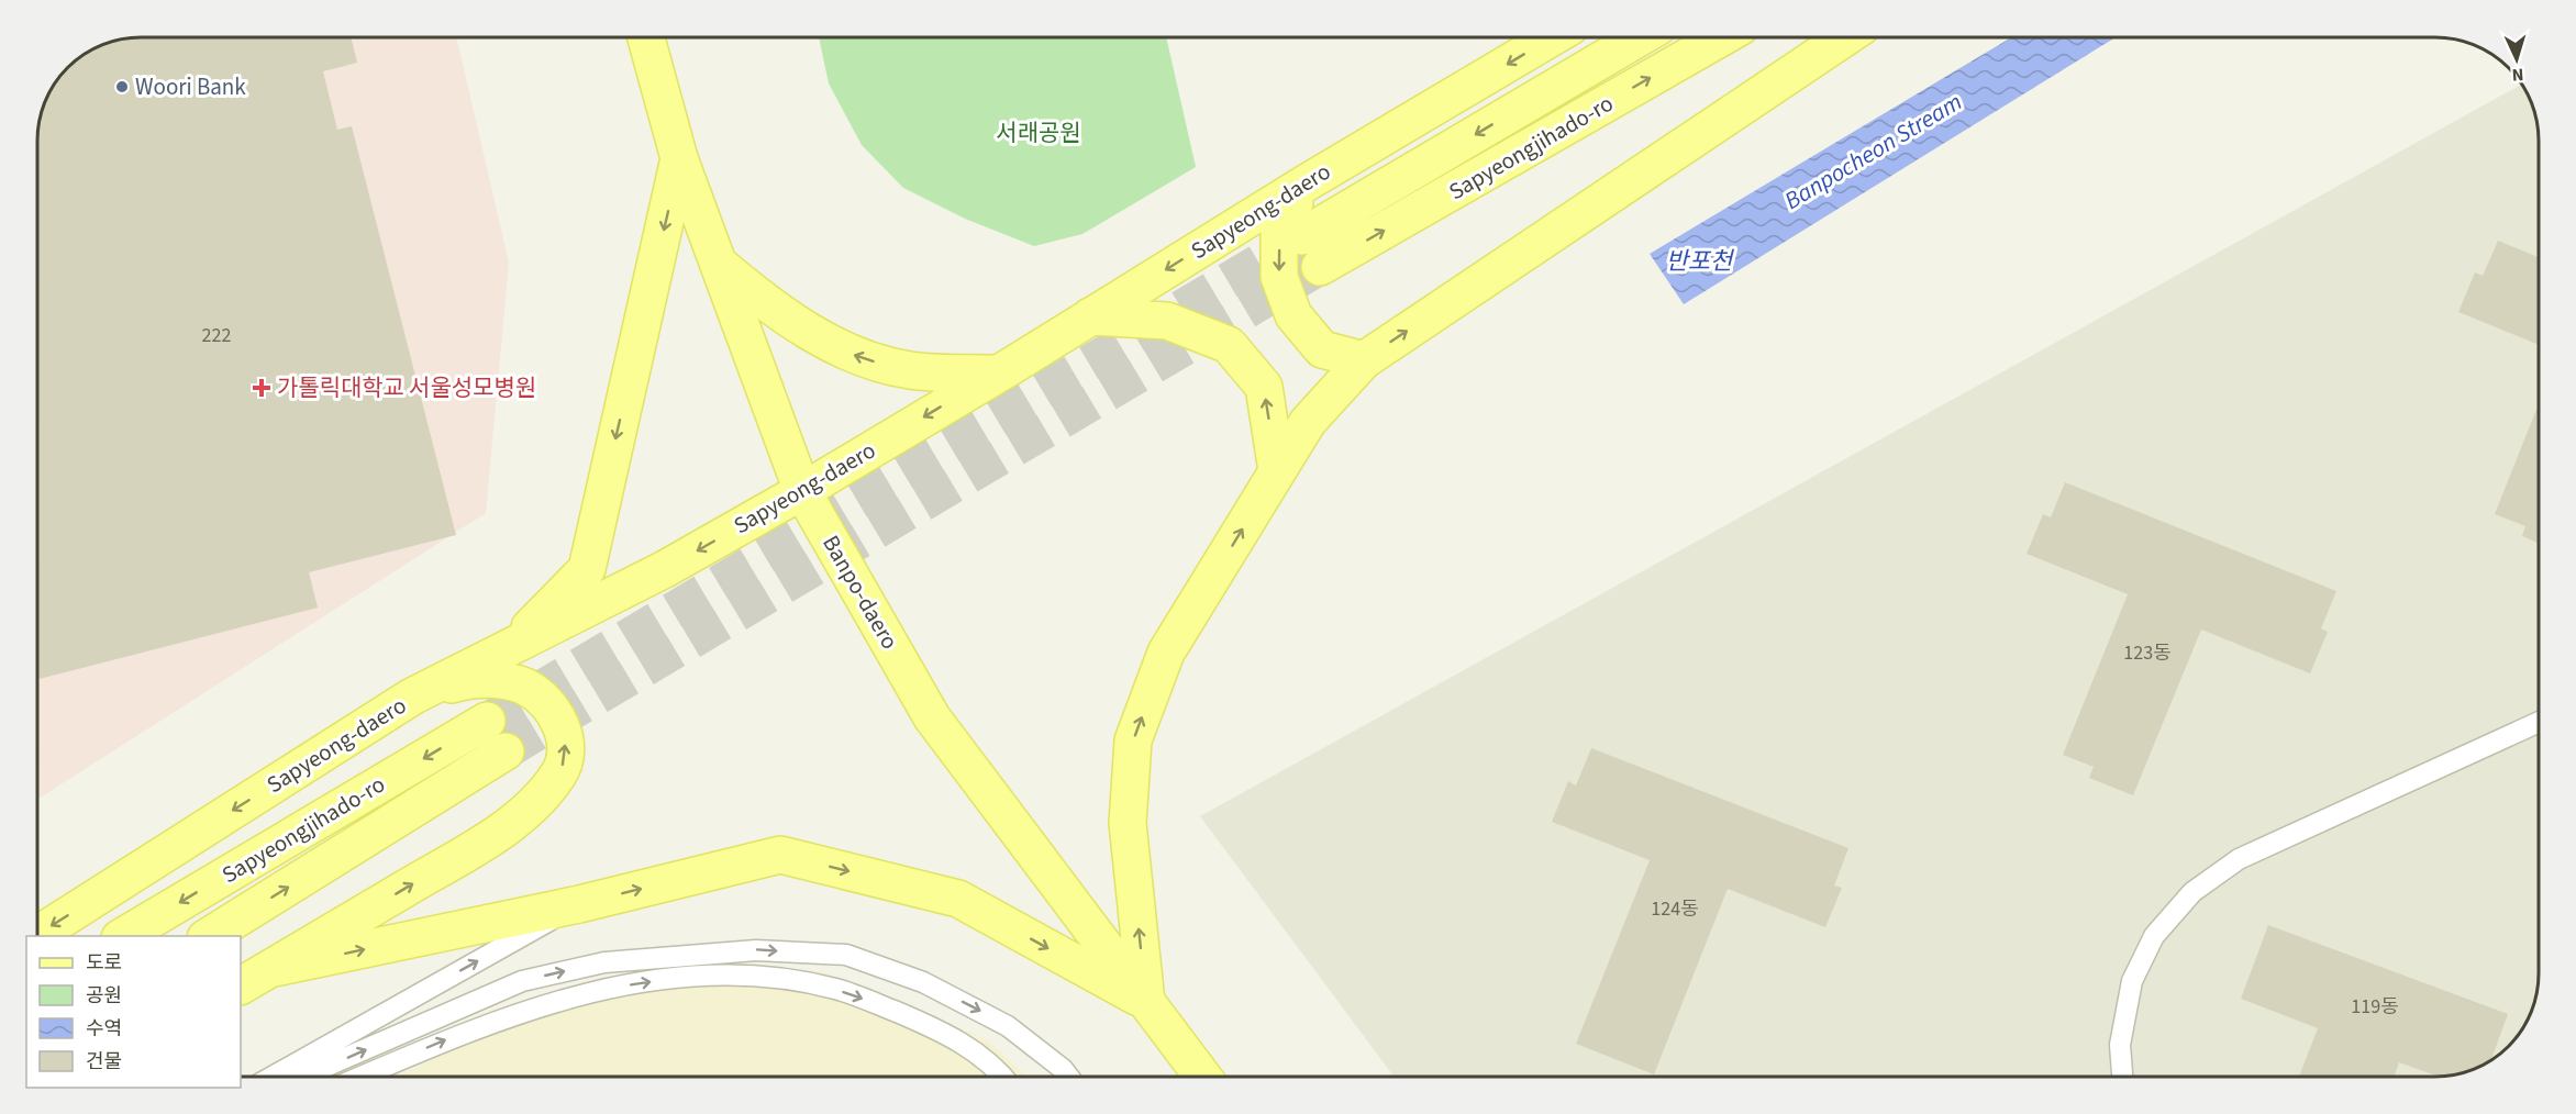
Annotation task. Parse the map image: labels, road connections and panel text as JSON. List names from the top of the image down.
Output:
{
  "streets": {
    "main road": ["Sapyeongjihado-ro", "Sapyeong-daero", "Banpo-daero"]
  },
  "crossings": [
    ["Sapyeong-daero", "Banpo-daero"]
  ],
  "water": ["Banpocheon Stream", "반포천"],
  "parks": ["서래공원"],
  "places": {
    "other": ["Woori Bank"],
    "health": ["가톨릭대학교 서울성모병원"]
  },
  "house_numbers": [
    "222",
    "123동",
    "124동",
    "119동"
  ],
  "legend": [
    "도로",
    "공원",
    "수역",
    "건물"
  ],
  "north": "bottom"
}
